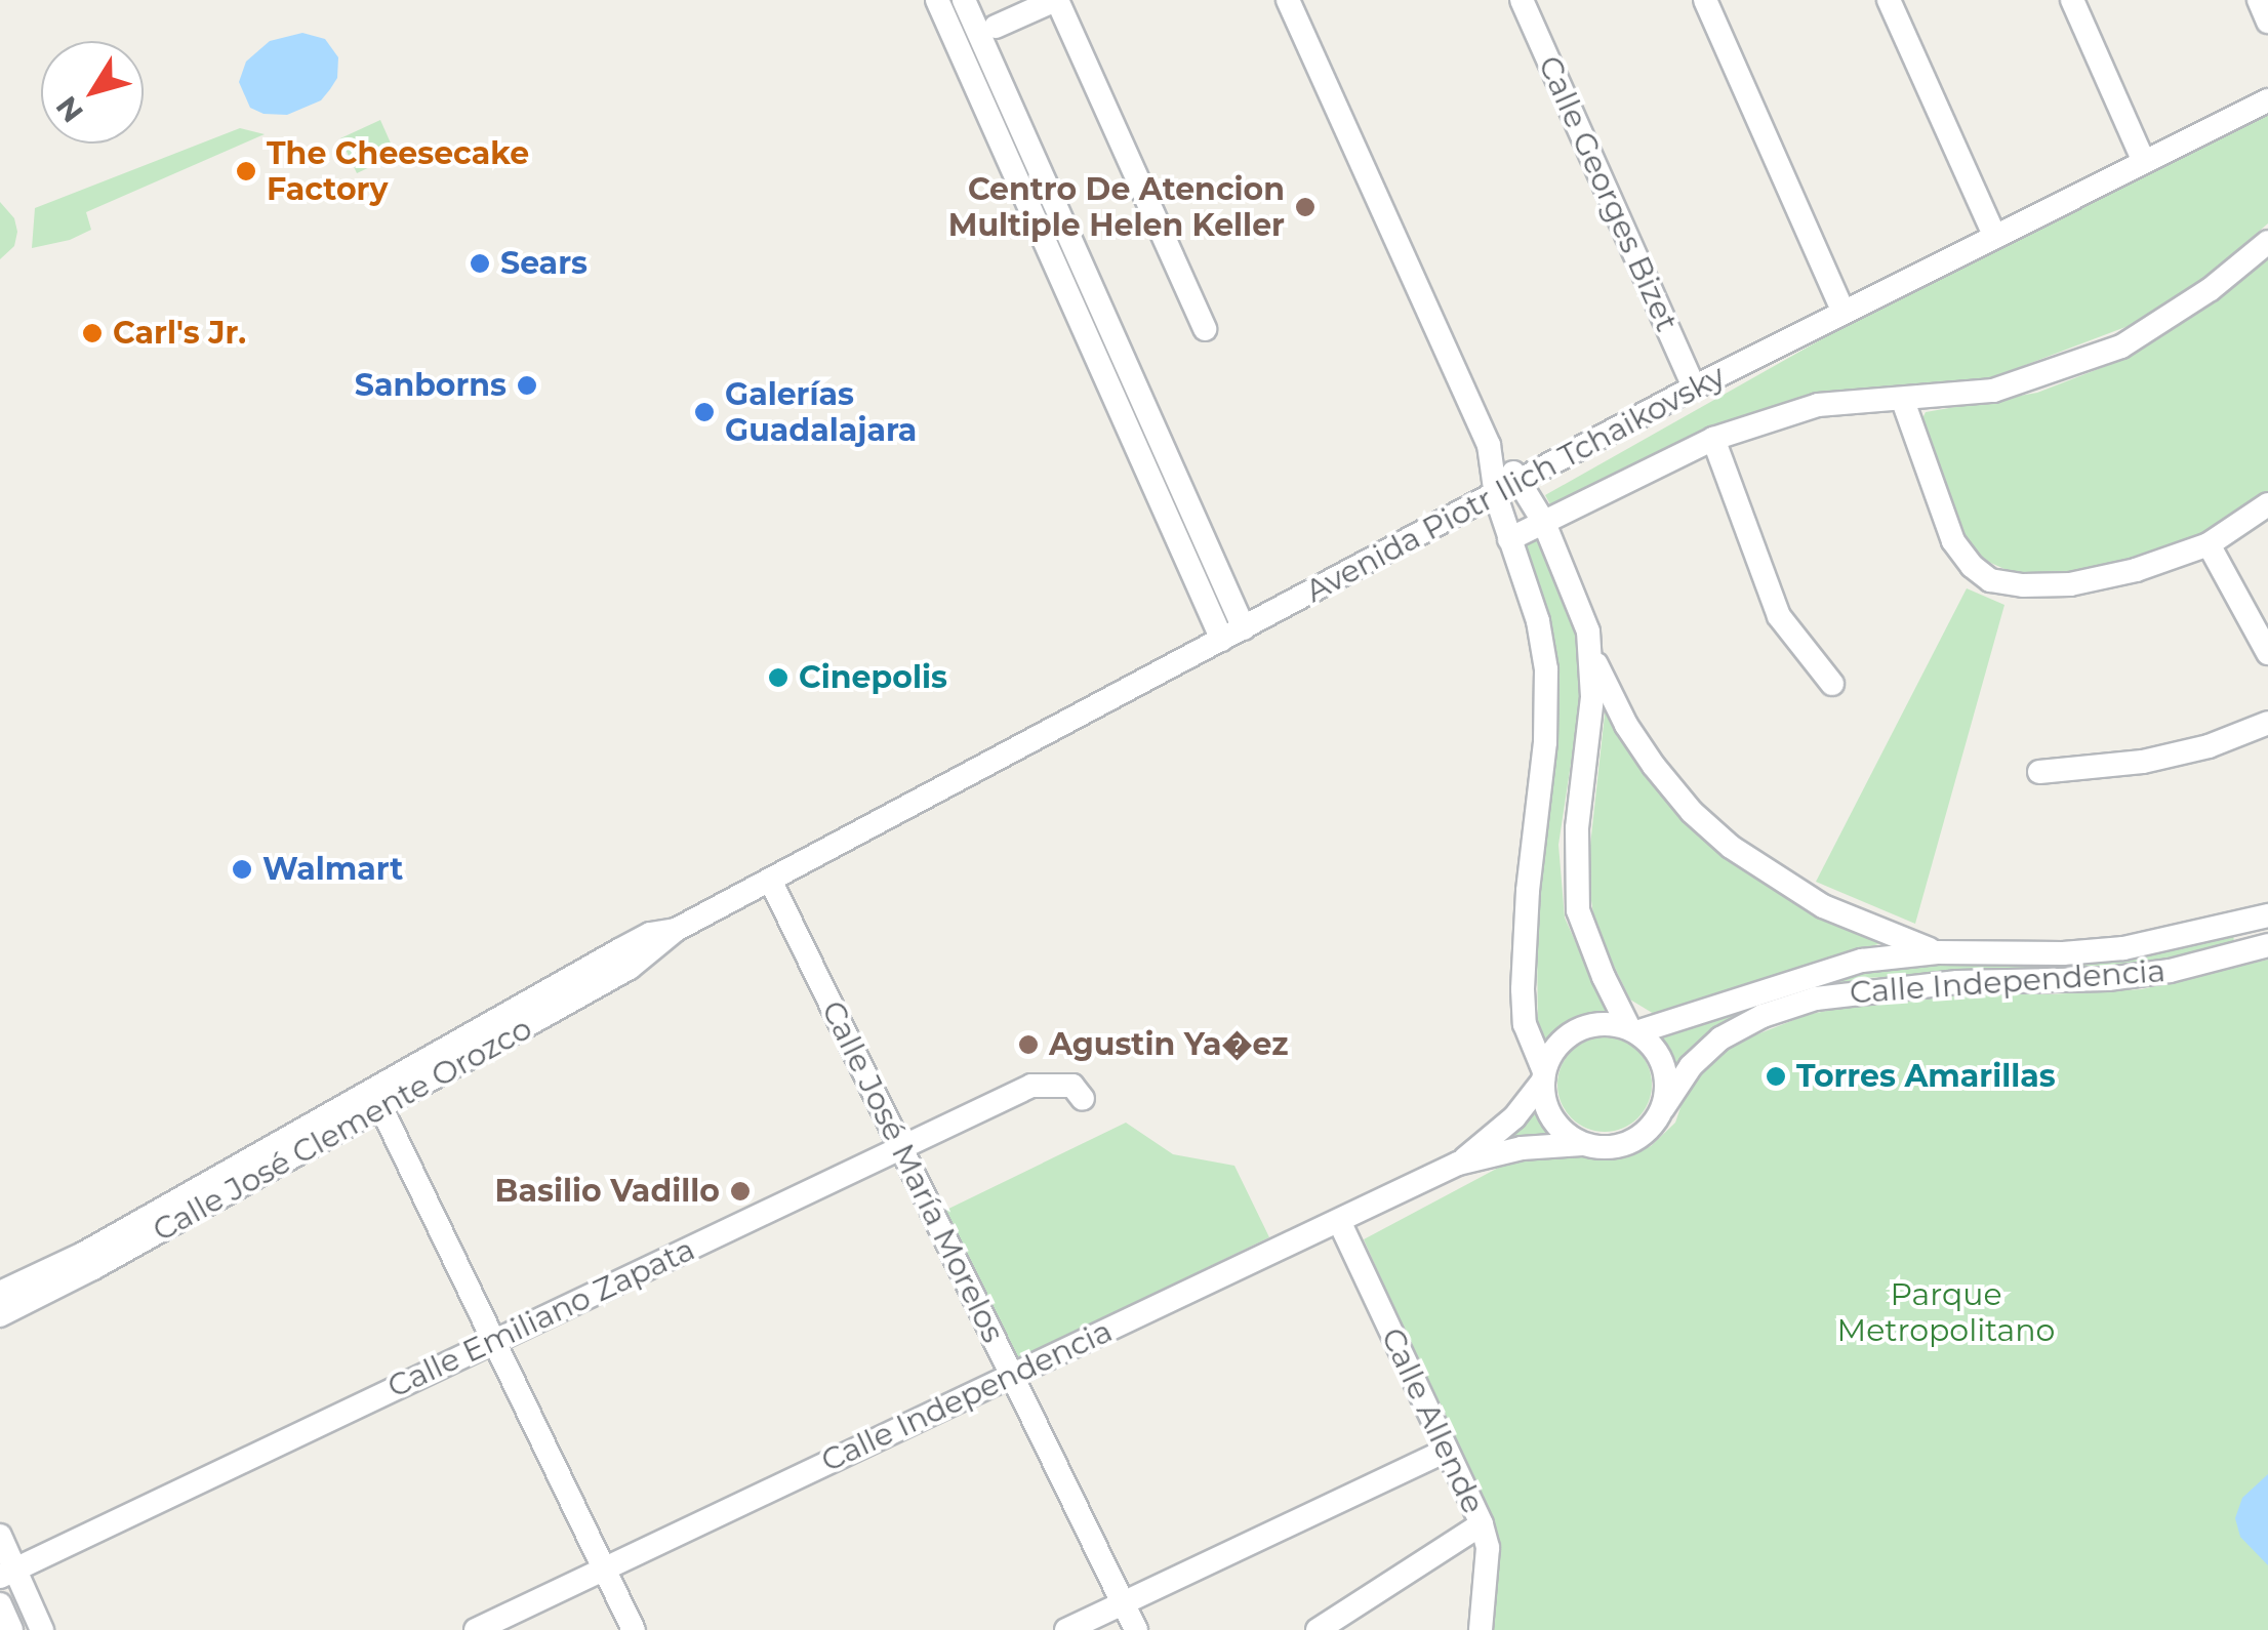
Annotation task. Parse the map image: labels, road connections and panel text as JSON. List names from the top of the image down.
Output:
{
  "streets": {
    "street": [
      "Calle Georges Bizet",
      "Avenida Piotr Ilich Tchaikovsky",
      "Calle Independencia",
      "Calle José Clemente Orozco",
      "Calle José María Morelos",
      "Calle Emiliano Zapata",
      "Calle Allende"
    ]
  },
  "crossings": [
    ["Calle Georges Bizet", "Avenida Piotr Ilich Tchaikovsky"],
    ["Avenida Piotr Ilich Tchaikovsky", "Calle José Clemente Orozco"],
    ["Avenida Piotr Ilich Tchaikovsky", "Calle José María Morelos"],
    ["Calle Independencia", "Calle José María Morelos"],
    ["Calle Independencia", "Calle Allende"],
    ["Calle José Clemente Orozco", "Calle José María Morelos"],
    ["Calle José María Morelos", "Calle Emiliano Zapata"]
  ],
  "parks": ["Parque Metropolitano"],
  "places": [
    "The Cheesecake Factory",
    "Centro De Atencion Multiple Helen Keller",
    "Sears",
    "Carl's Jr.",
    "Sanborns",
    "Galerías Guadalajara",
    "Cinepolis",
    "Walmart",
    "Agustin Ya�ez",
    "Torres Amarillas",
    "Basilio Vadillo"
  ],
  "north": "bottom left"
}
